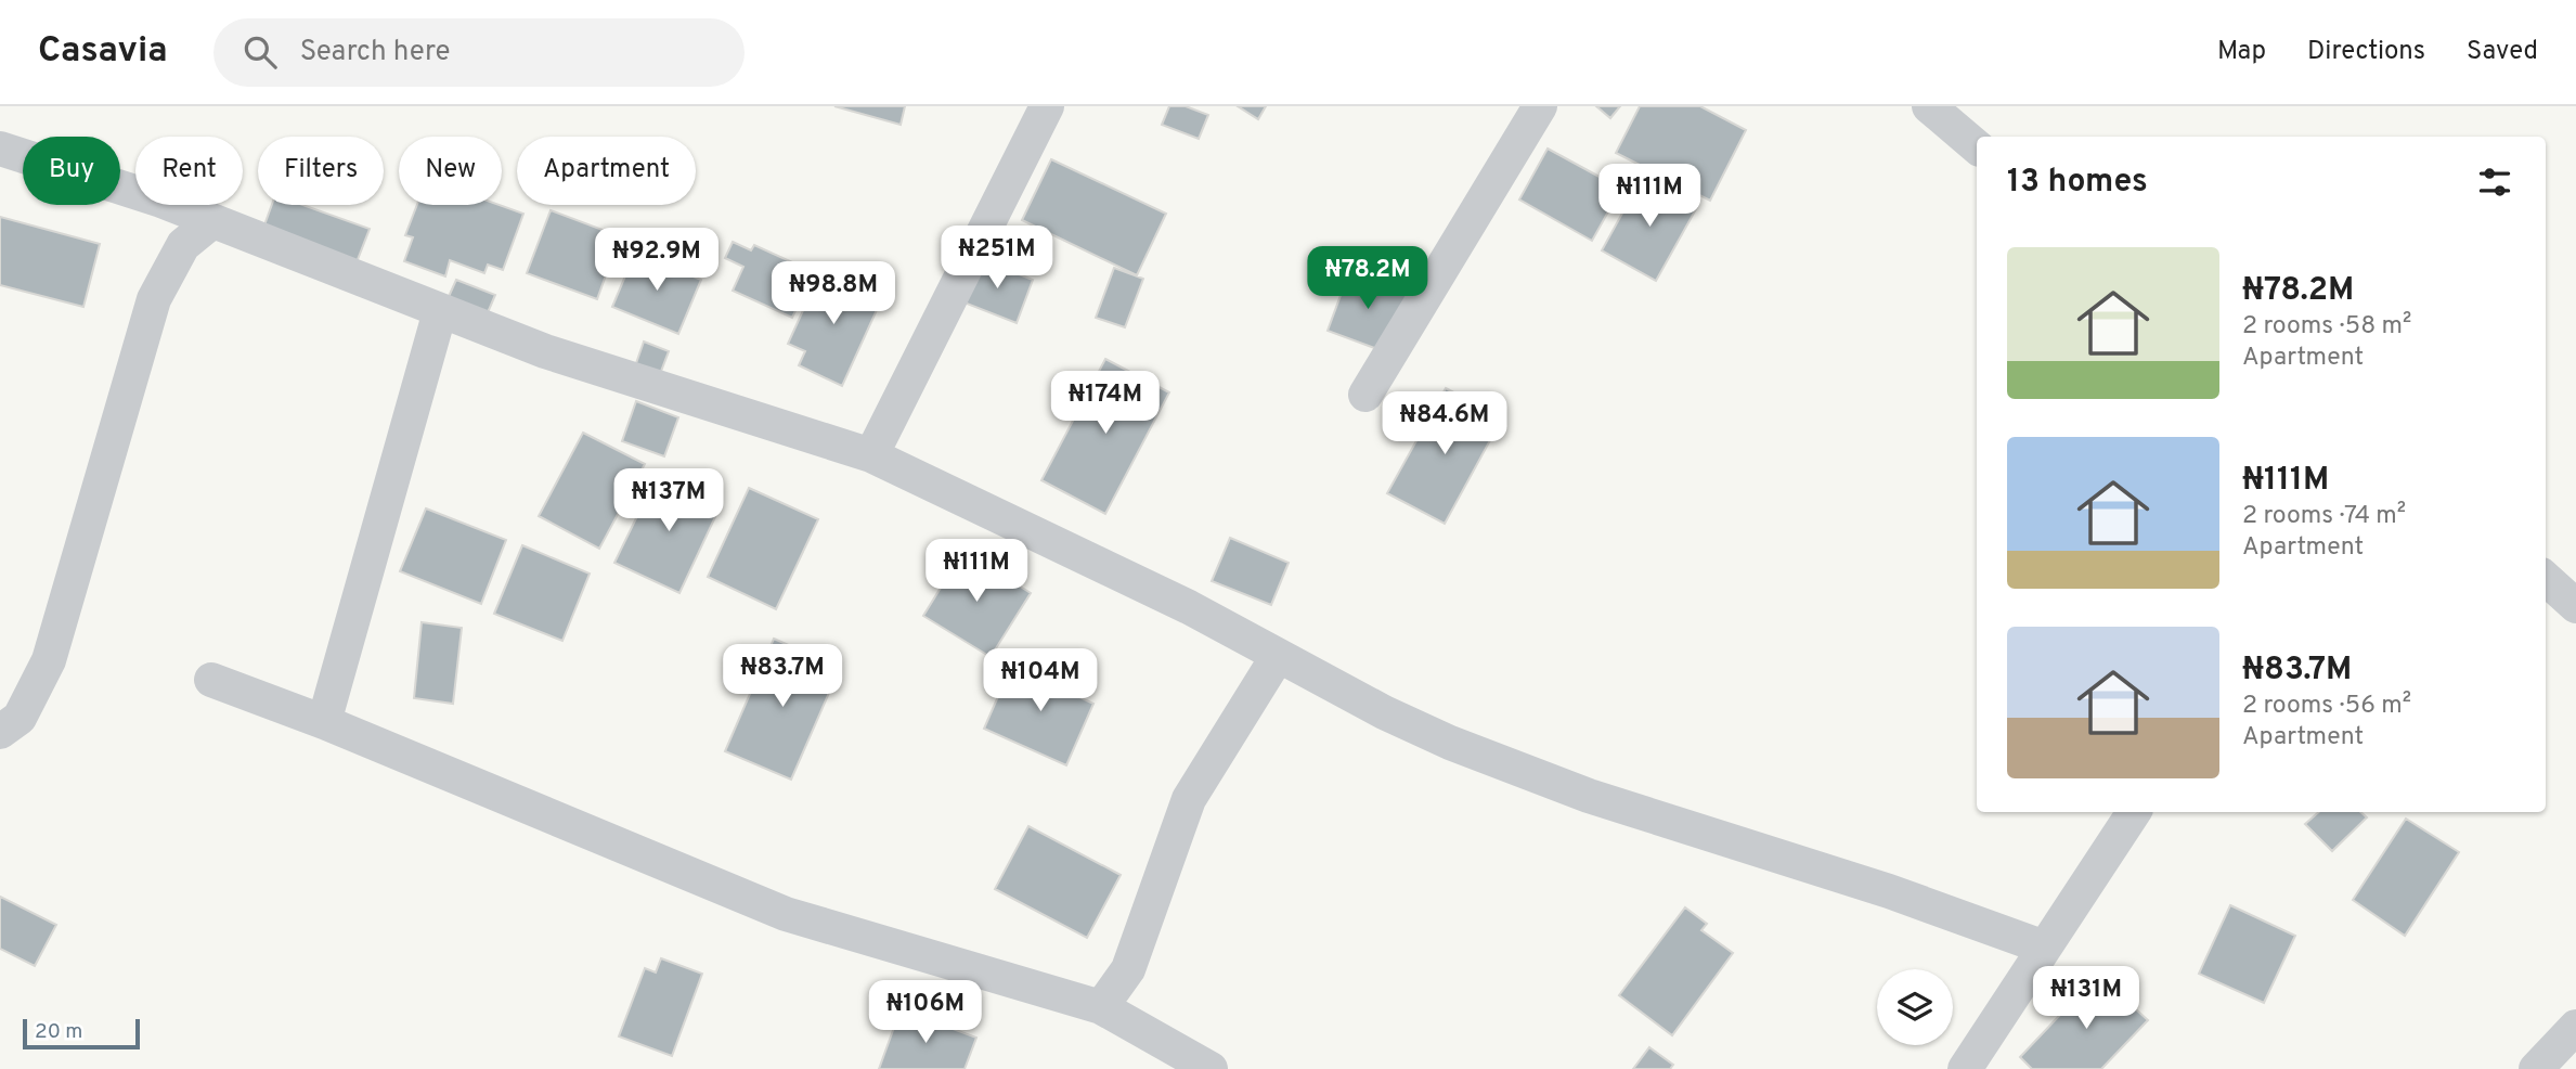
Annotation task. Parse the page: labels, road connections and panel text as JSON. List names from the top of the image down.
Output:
{
  "scale_bar": "20 m",
  "page": {
    "header": "Casavia",
    "search": "Search here",
    "nav": ["Map", "Directions", "Saved"],
    "chip": [
      "Buy",
      "Rent",
      "Filters",
      "New",
      "Apartment"
    ],
    "heading": "13 homes",
    "price": [
      "₦111M",
      "₦251M",
      "₦92.9M",
      "₦78.2M",
      "₦98.8M",
      "₦174M",
      "₦84.6M",
      "₦137M",
      "₦111M",
      "₦83.7M",
      "₦104M",
      "₦131M",
      "₦106M"
    ],
    "list": [
      {
        "name": "₦78.2M",
        "note": "2 rooms · 58 m² · Apartment"
      },
      {
        "name": "₦111M",
        "note": "2 rooms · 74 m² · Apartment"
      },
      {
        "name": "₦83.7M",
        "note": "2 rooms · 56 m² · Apartment"
      }
    ],
    "scale": "20 m"
  }
}
